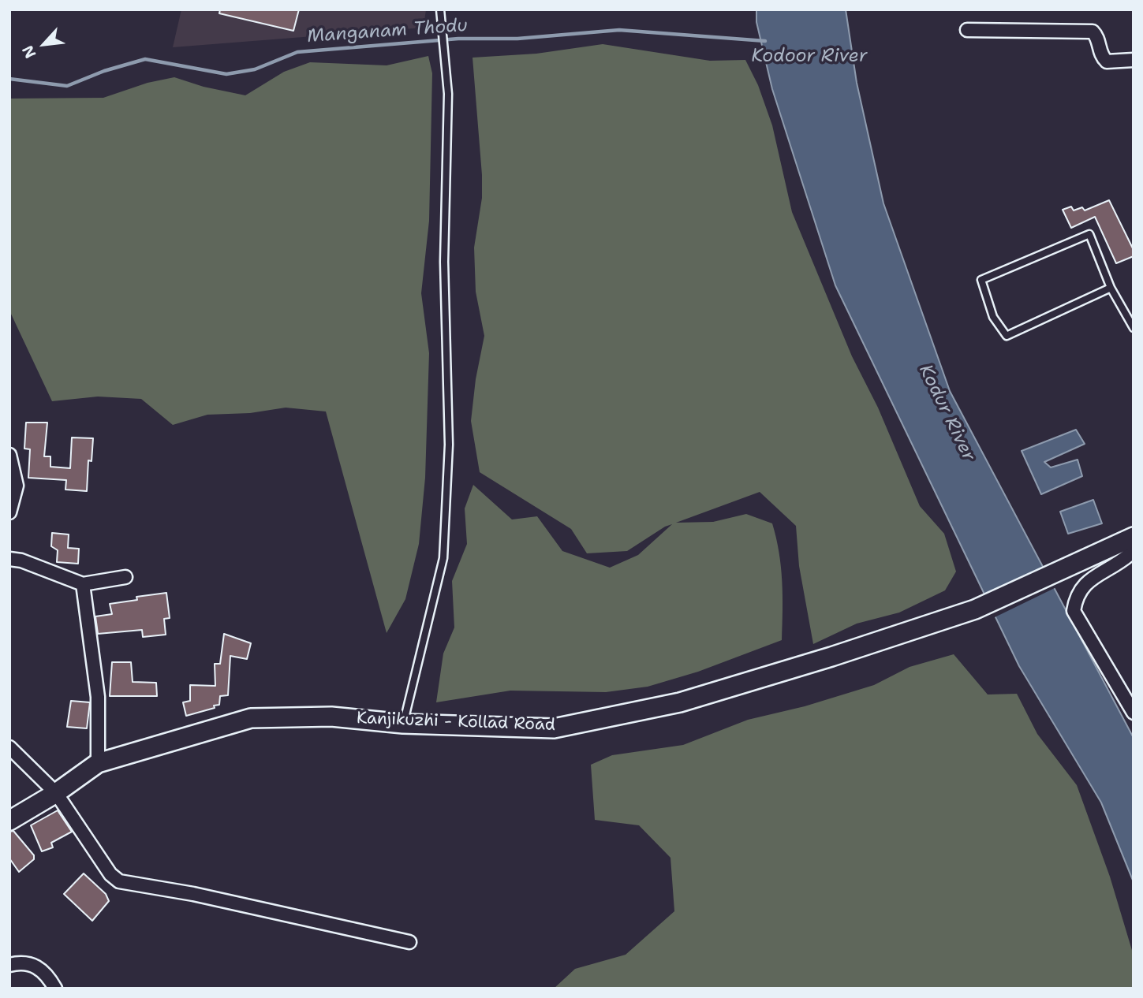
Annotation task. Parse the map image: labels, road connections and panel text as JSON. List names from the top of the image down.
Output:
{
  "streets": {
    "main road": ["Kanjikuzhi - Kollad Road"]
  },
  "water": ["Manganam Thodu", "Kodoor River", "Kodur River"],
  "north": "bottom left"
}
